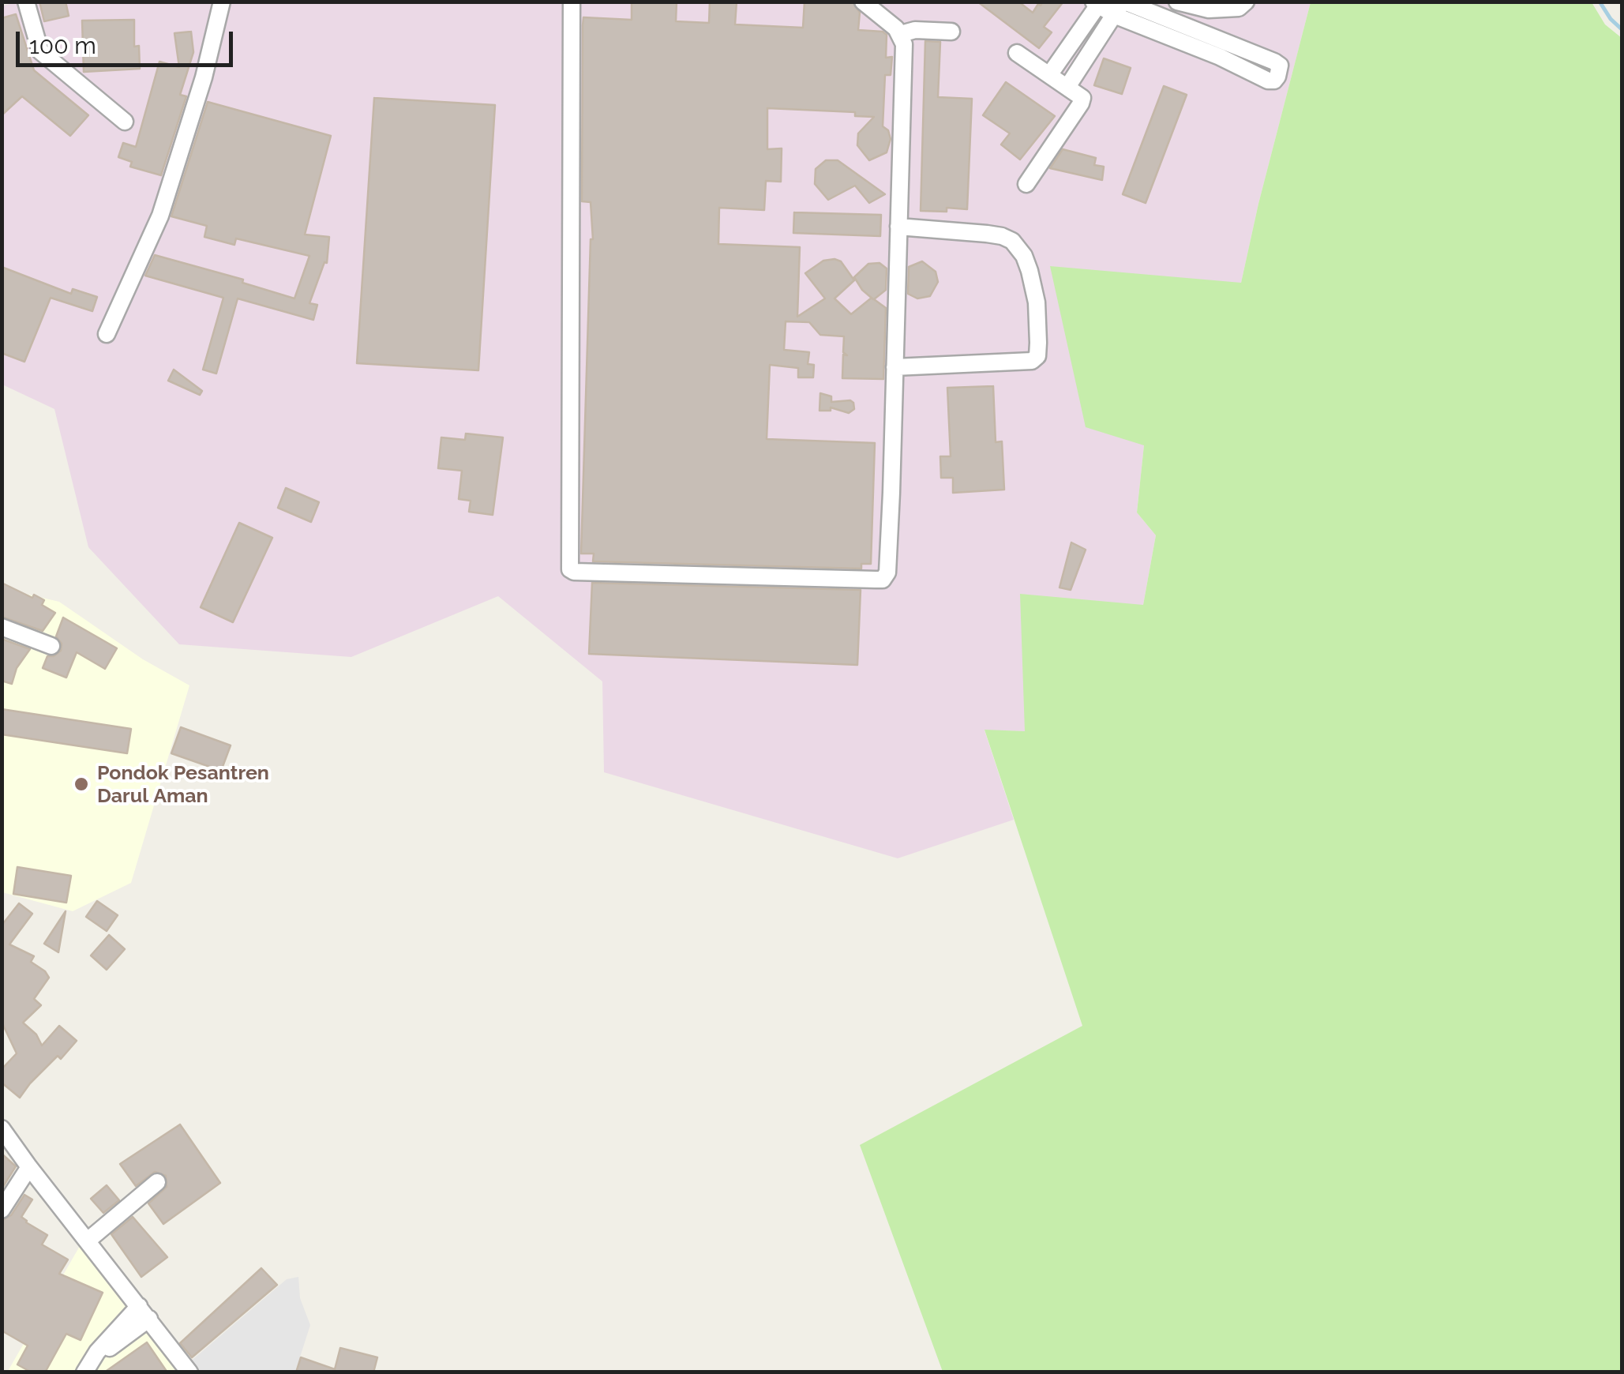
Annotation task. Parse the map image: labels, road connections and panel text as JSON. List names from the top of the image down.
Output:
{
  "places": ["Pondok Pesantren Darul Aman"],
  "scale_bar": "100 m"
}
